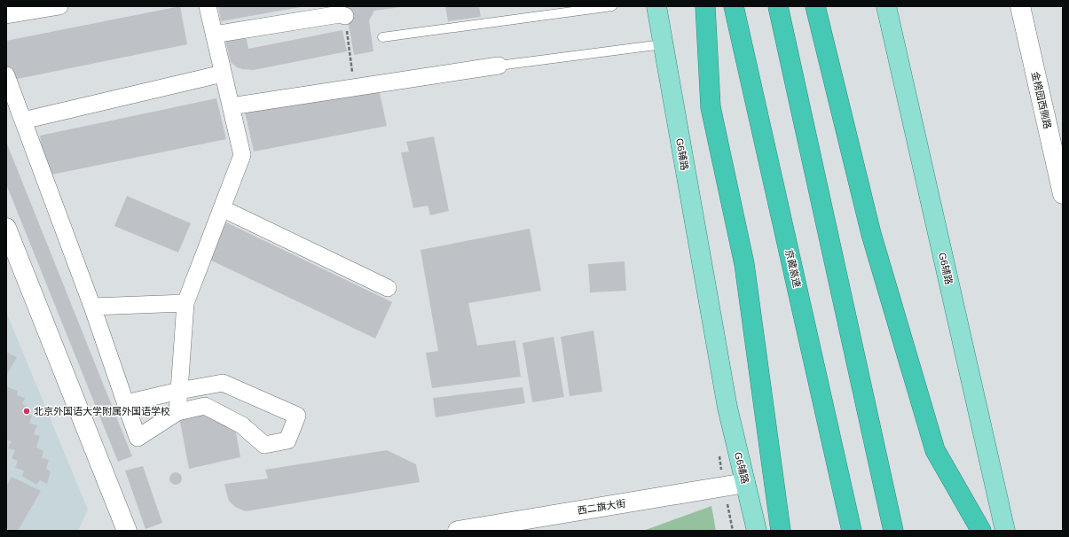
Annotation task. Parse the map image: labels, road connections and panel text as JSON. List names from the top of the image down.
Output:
{
  "streets": {
    "highway": ["京藏高速"],
    "main road": ["G6辅路"],
    "street": ["金榜园西侧路", "西二旗大街"]
  },
  "crossings": [
    ["G6辅路", "西二旗大街"]
  ],
  "places": ["北京外国语大学附属外国语学校"]
}
